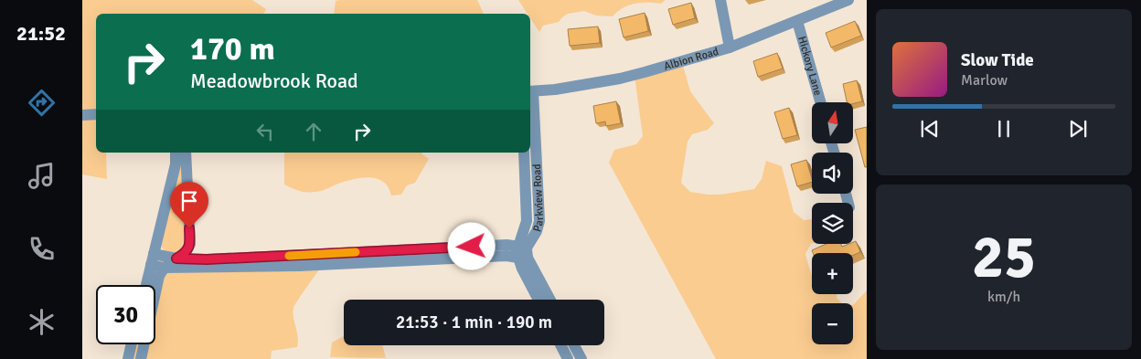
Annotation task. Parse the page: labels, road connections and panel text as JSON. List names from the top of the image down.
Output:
{
  "streets": {
    "street": ["Albion Road", "Hickory Lane", "Parkview Road"]
  },
  "crossings": [
    ["Albion Road", "Hickory Lane"],
    ["Albion Road", "Parkview Road"]
  ],
  "north": "top",
  "page": {
    "tabs": "21:52",
    "turn": ["170 m", "Meadowbrook Road"],
    "song": ["Slow Tide", "Marlow"],
    "map_buttons": ["+", "−"],
    "tile": ["25", "km/h"],
    "limit": "30",
    "trip": "21:53 · 1 min · 190 m"
  }
}
